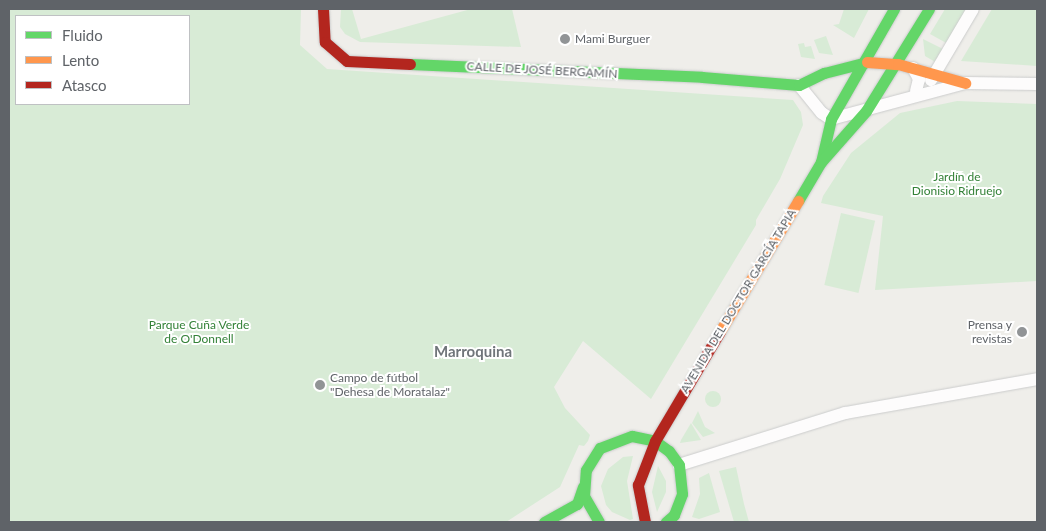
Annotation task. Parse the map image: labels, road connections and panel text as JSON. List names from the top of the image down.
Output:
{
  "streets": {
    "main road": ["CALLE DE JOSÉ BERGAMÍN", "AVENIDA DEL DOCTOR GARCÍA TAPIA"]
  },
  "districts": ["Marroquina"],
  "parks": ["Jardín de Dionisio Ridruejo", "Parque Cuña Verde de O'Donnell"],
  "places": ["Mami Burguer", "Prensa y revistas", "Campo de fútbol \"Dehesa de Moratalaz\""],
  "legend": ["Fluido", "Lento", "Atasco"]
}
